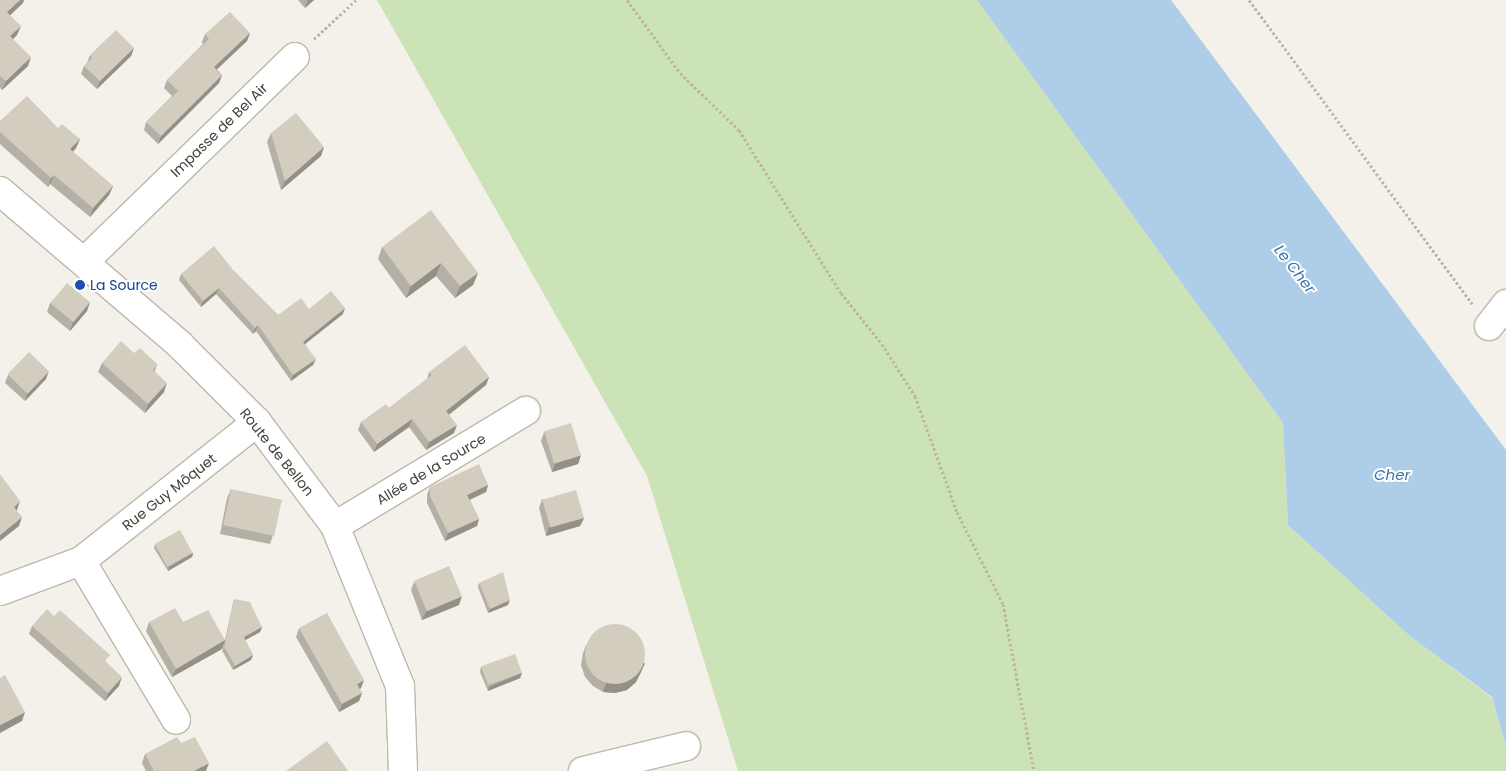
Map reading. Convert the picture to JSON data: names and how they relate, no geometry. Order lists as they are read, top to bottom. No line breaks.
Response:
{"streets":{"street":["Impasse de Bel Air","Route de Bellon","Allée de la Source","Rue Guy Môquet"]},"crossings":[["Impasse de Bel Air","Route de Bellon"],["Route de Bellon","Allée de la Source"],["Route de Bellon","Rue Guy Môquet"]],"water":["Le Cher","Cher"],"places":["La Source"]}
